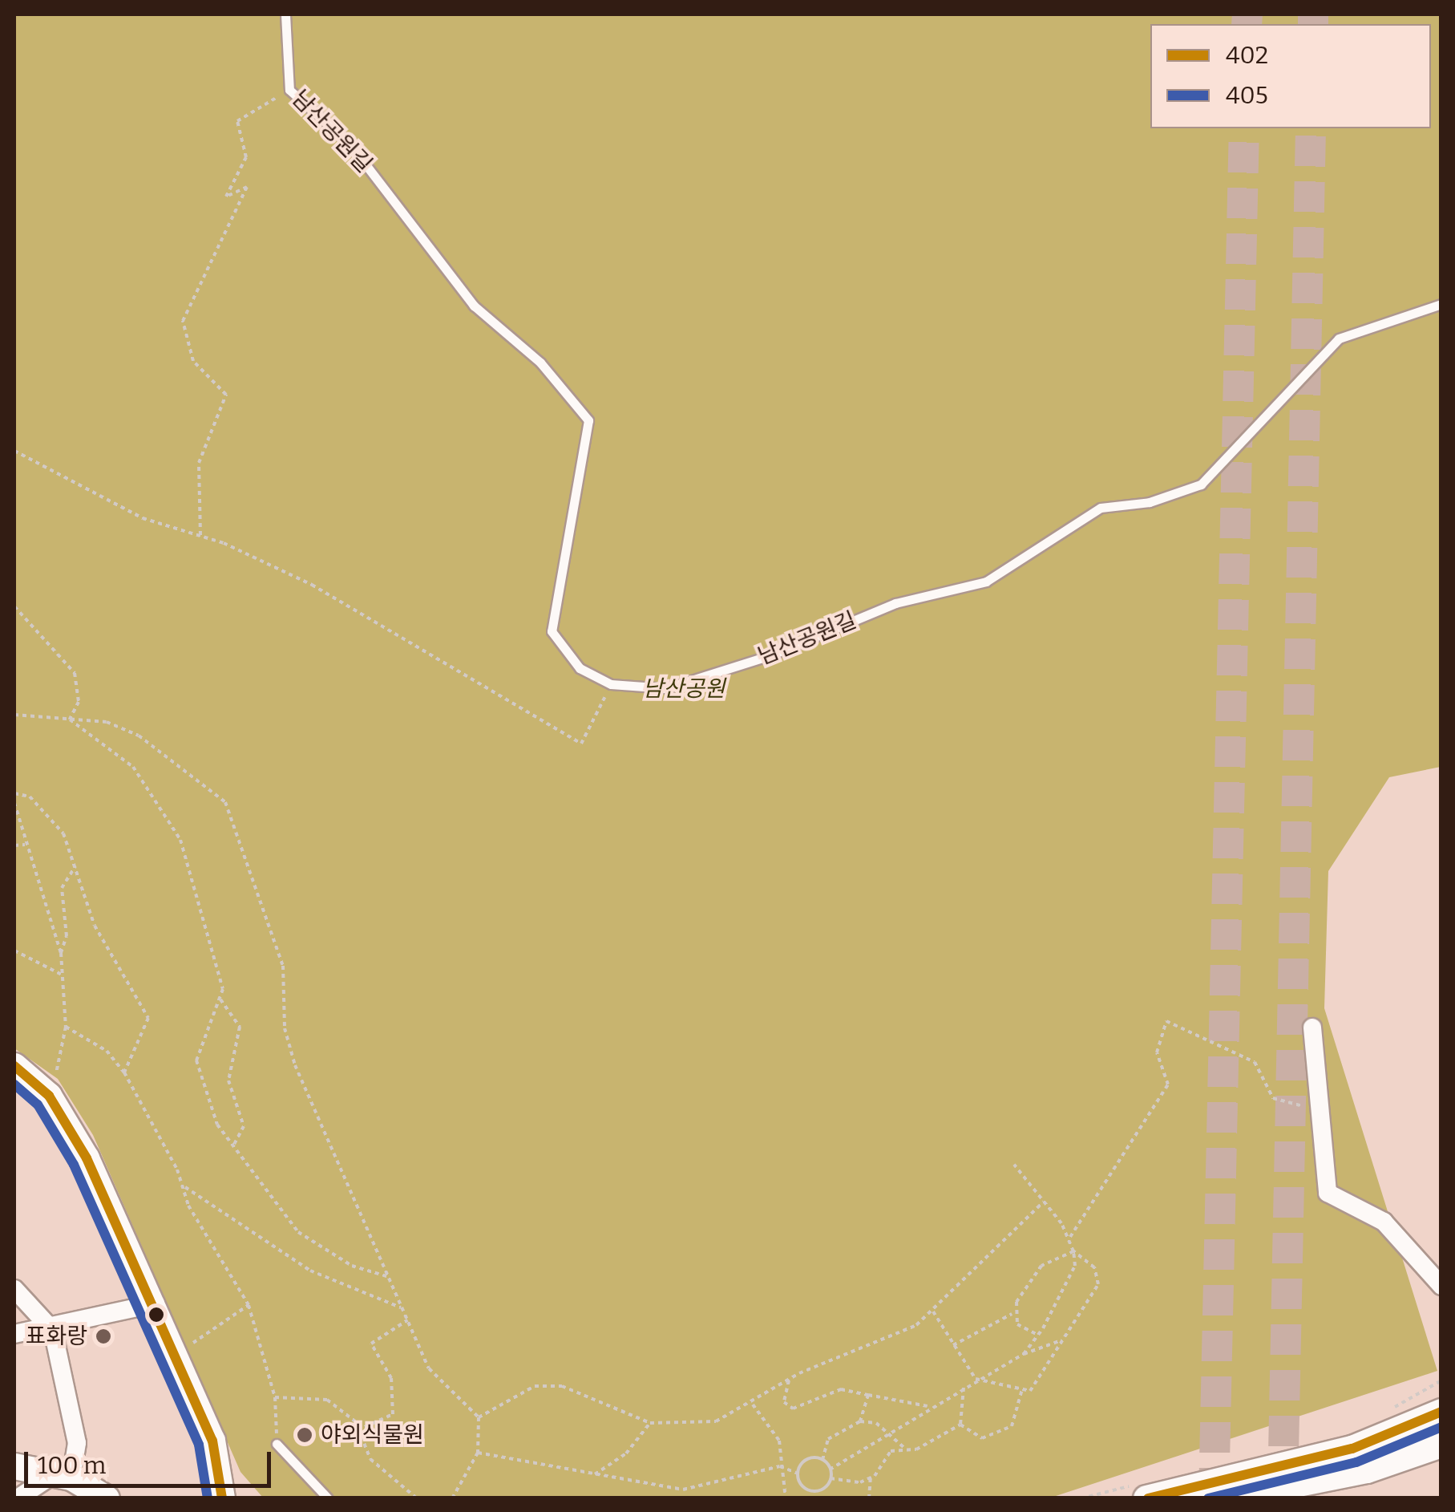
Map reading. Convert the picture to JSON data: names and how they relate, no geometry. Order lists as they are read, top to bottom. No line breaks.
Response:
{"streets":{"lane":["남산공원길"]},"parks":["남산공원"],"places":["표화랑","야외식물원"],"lines":["transit line 402","transit line 405"],"legend":["402","405"],"scale_bar":"100 m"}
